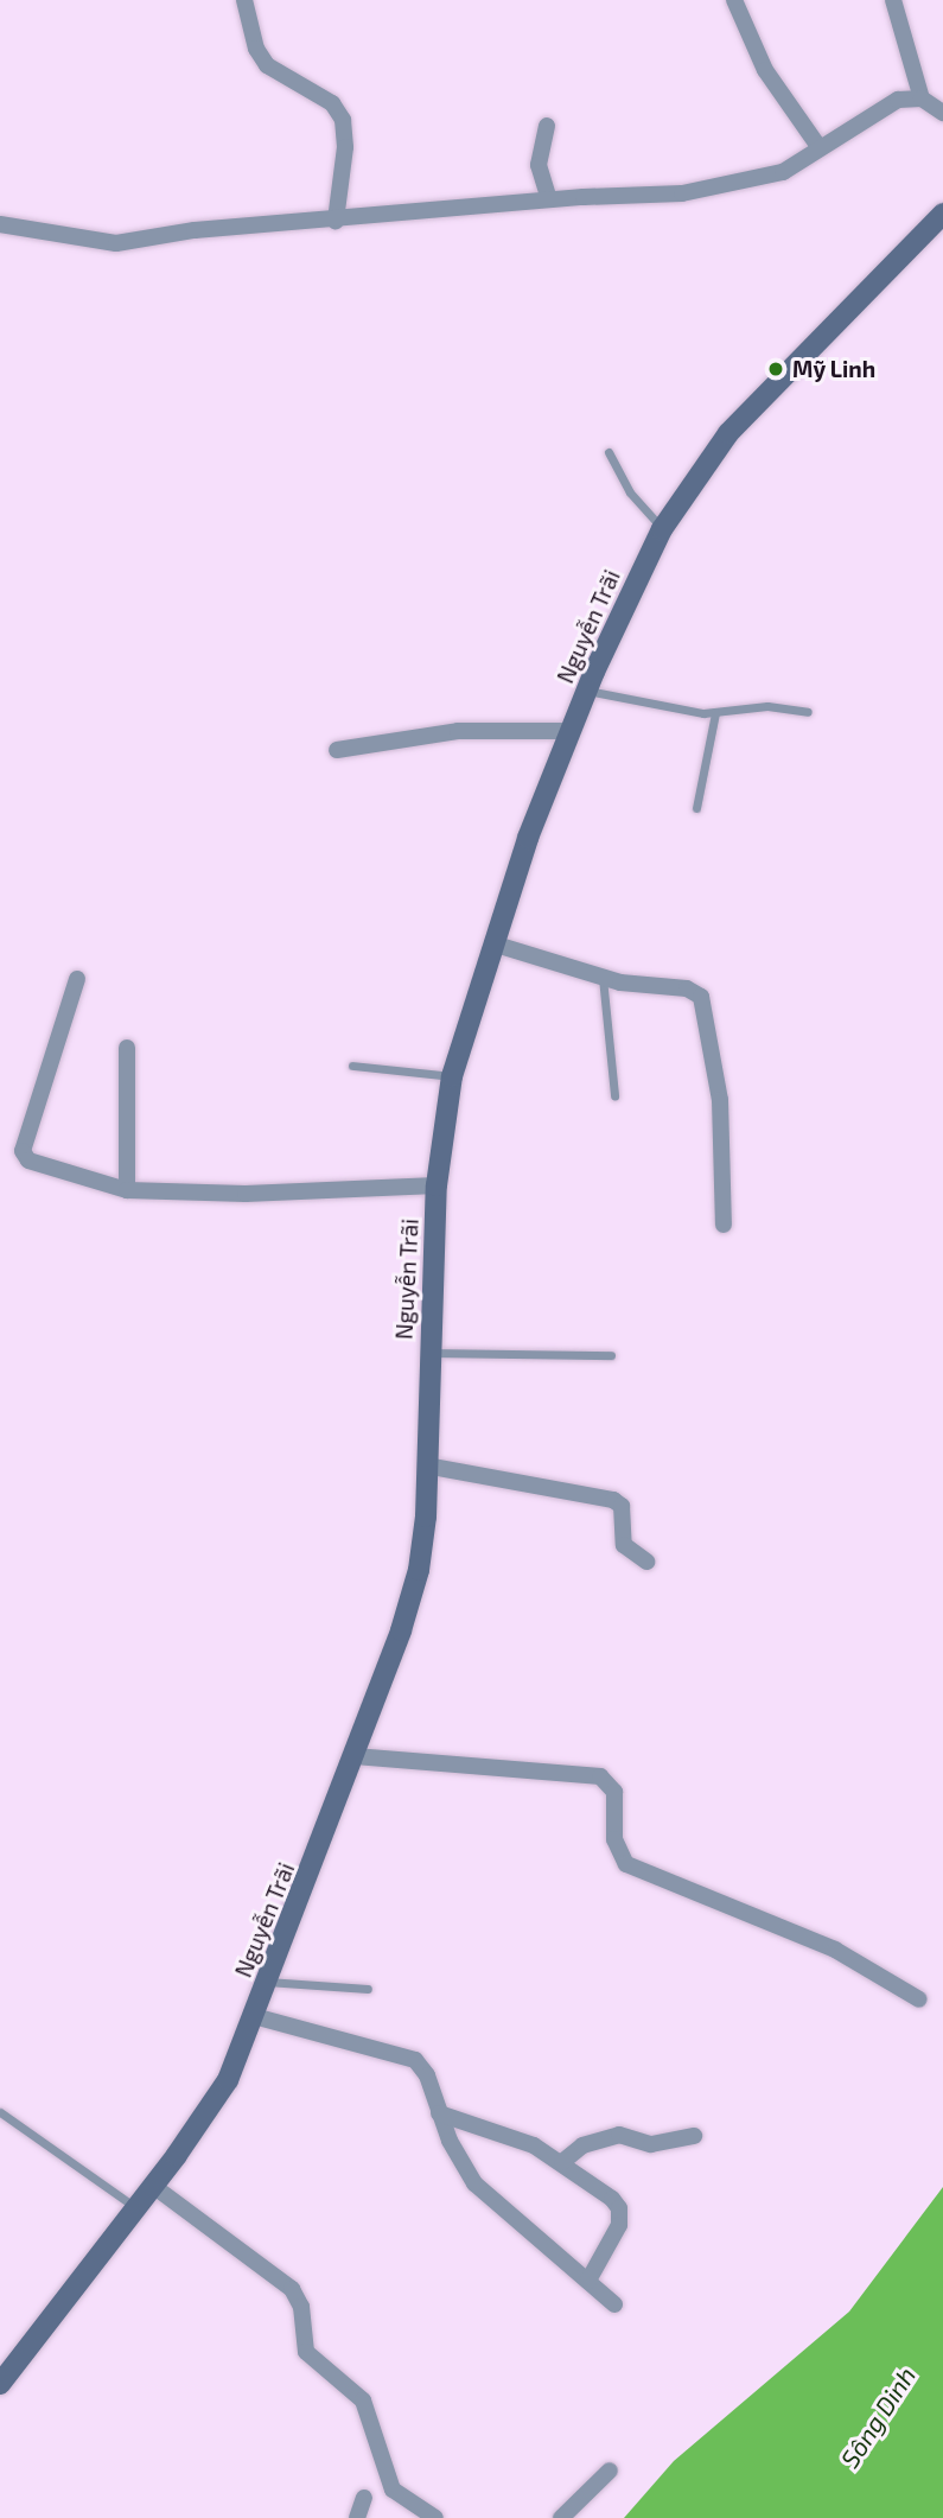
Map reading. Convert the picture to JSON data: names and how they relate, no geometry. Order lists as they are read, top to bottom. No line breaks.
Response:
{"streets":{"main road":["Nguyễn Trãi"]},"water":["Sông Dinh"],"places":["Mỹ Linh"]}
